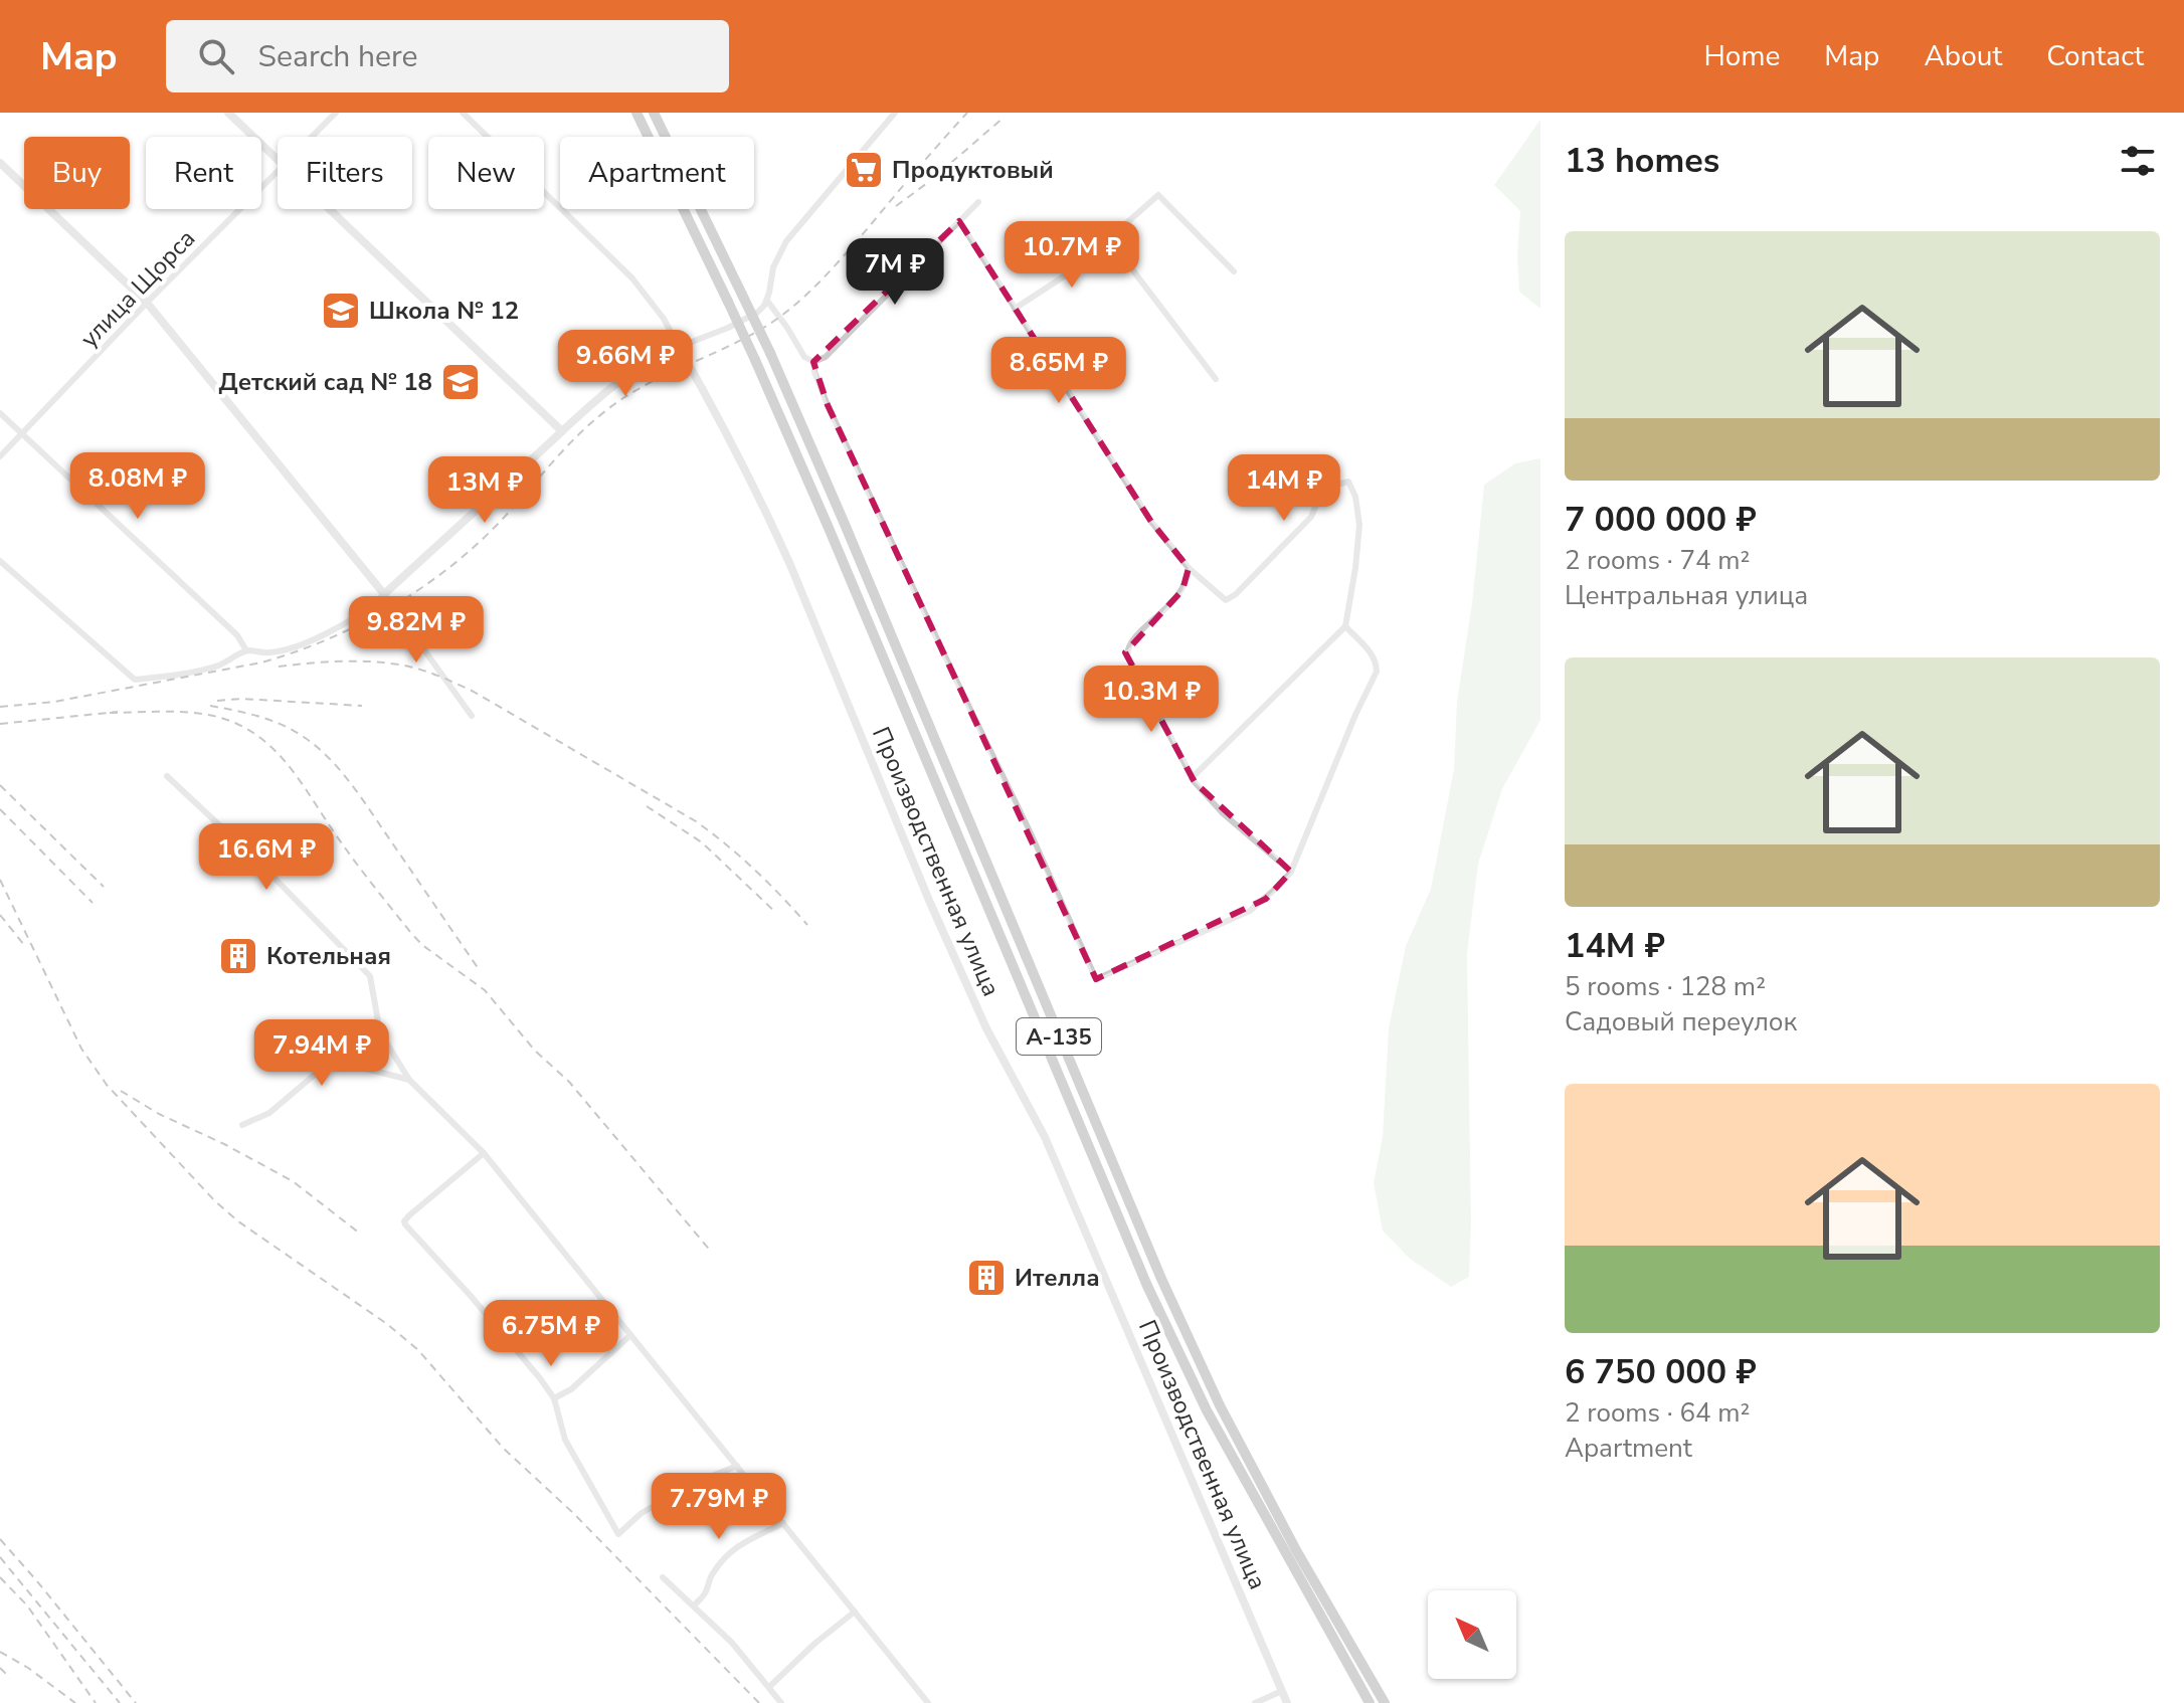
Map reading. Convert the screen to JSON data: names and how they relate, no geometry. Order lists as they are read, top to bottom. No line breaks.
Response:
{"streets":{"highway":["А-135"],"street":["улица Щорса","Производственная улица"]},"places":{"supermarket":["Продуктовый"],"school or university":["Школа № 12","Детский сад № 18"],"building":["Котельная","Ителла"]},"north":"top left","page":{"header":"Map","search":"Search here","nav":["Home","Map","About","Contact"],"heading":"13 homes","chip":["Buy","Rent","Filters","New","Apartment"],"list":[{"name":"7 000 000 ₽","note":"2 rooms · 74 m² · Центральная улица"},{"name":"14M ₽","note":"5 rooms · 128 m² · Садовый переулок"},{"name":"6 750 000 ₽","note":"2 rooms · 64 m² · Apartment"}],"price":["10.7M ₽","7M ₽","9.66M ₽","8.65M ₽","8.08M ₽","14M ₽","13M ₽","9.82M ₽","10.3M ₽","16.6M ₽","7.94M ₽","6.75M ₽","7.79M ₽"]}}
